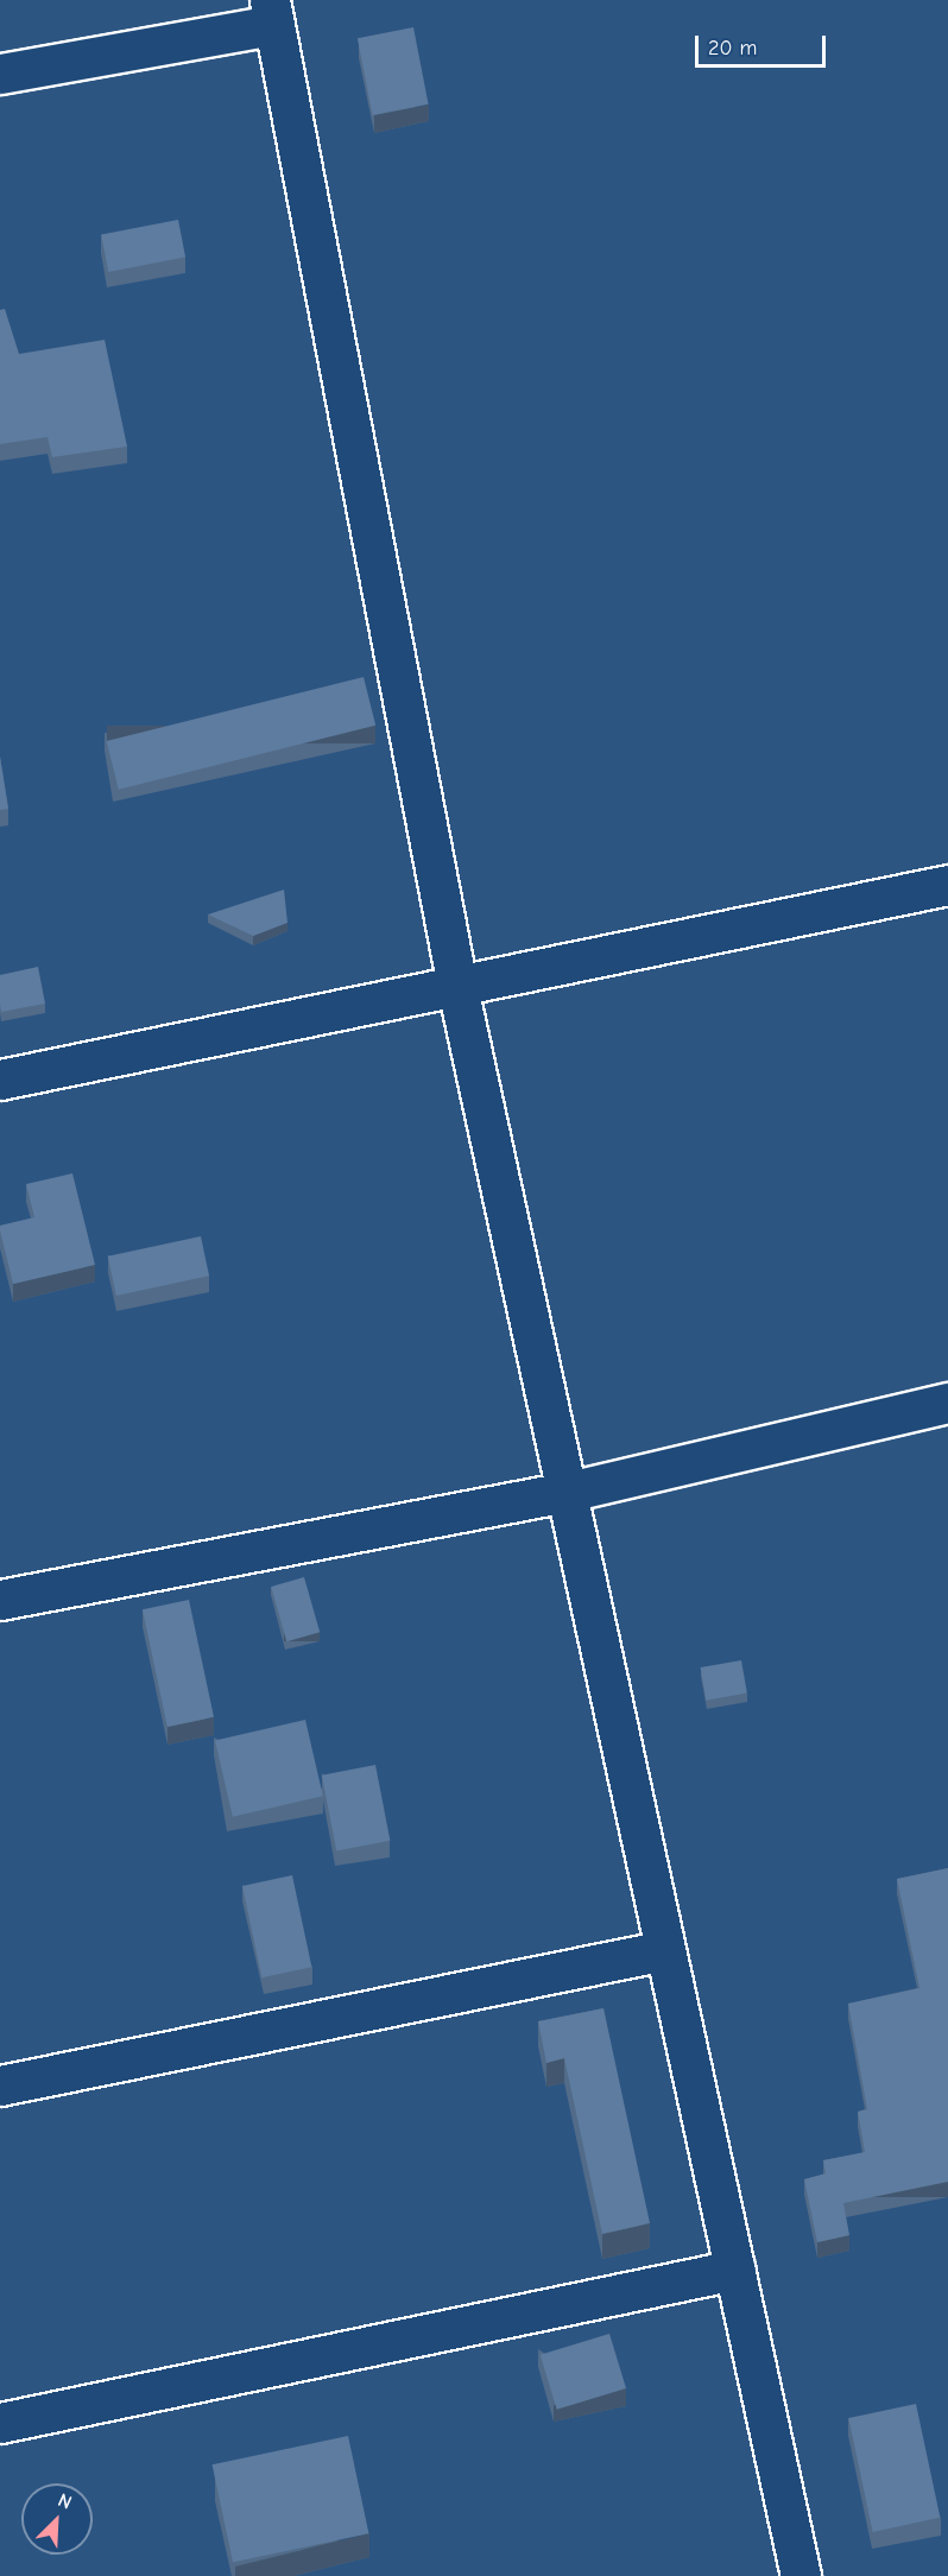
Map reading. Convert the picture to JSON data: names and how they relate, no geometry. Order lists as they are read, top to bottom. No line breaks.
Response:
{"scale_bar":"20 m","north":"top right"}
